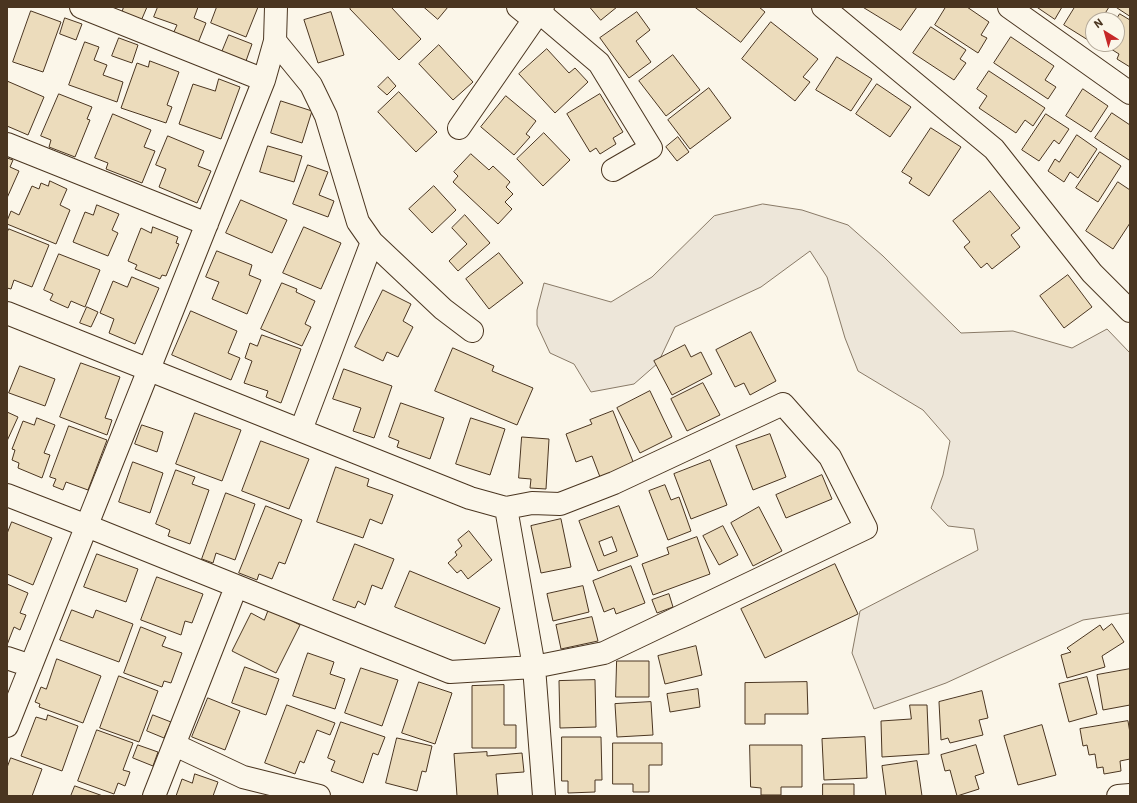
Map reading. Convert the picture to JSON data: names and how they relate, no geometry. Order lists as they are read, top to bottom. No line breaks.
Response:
{"north":"top left"}
